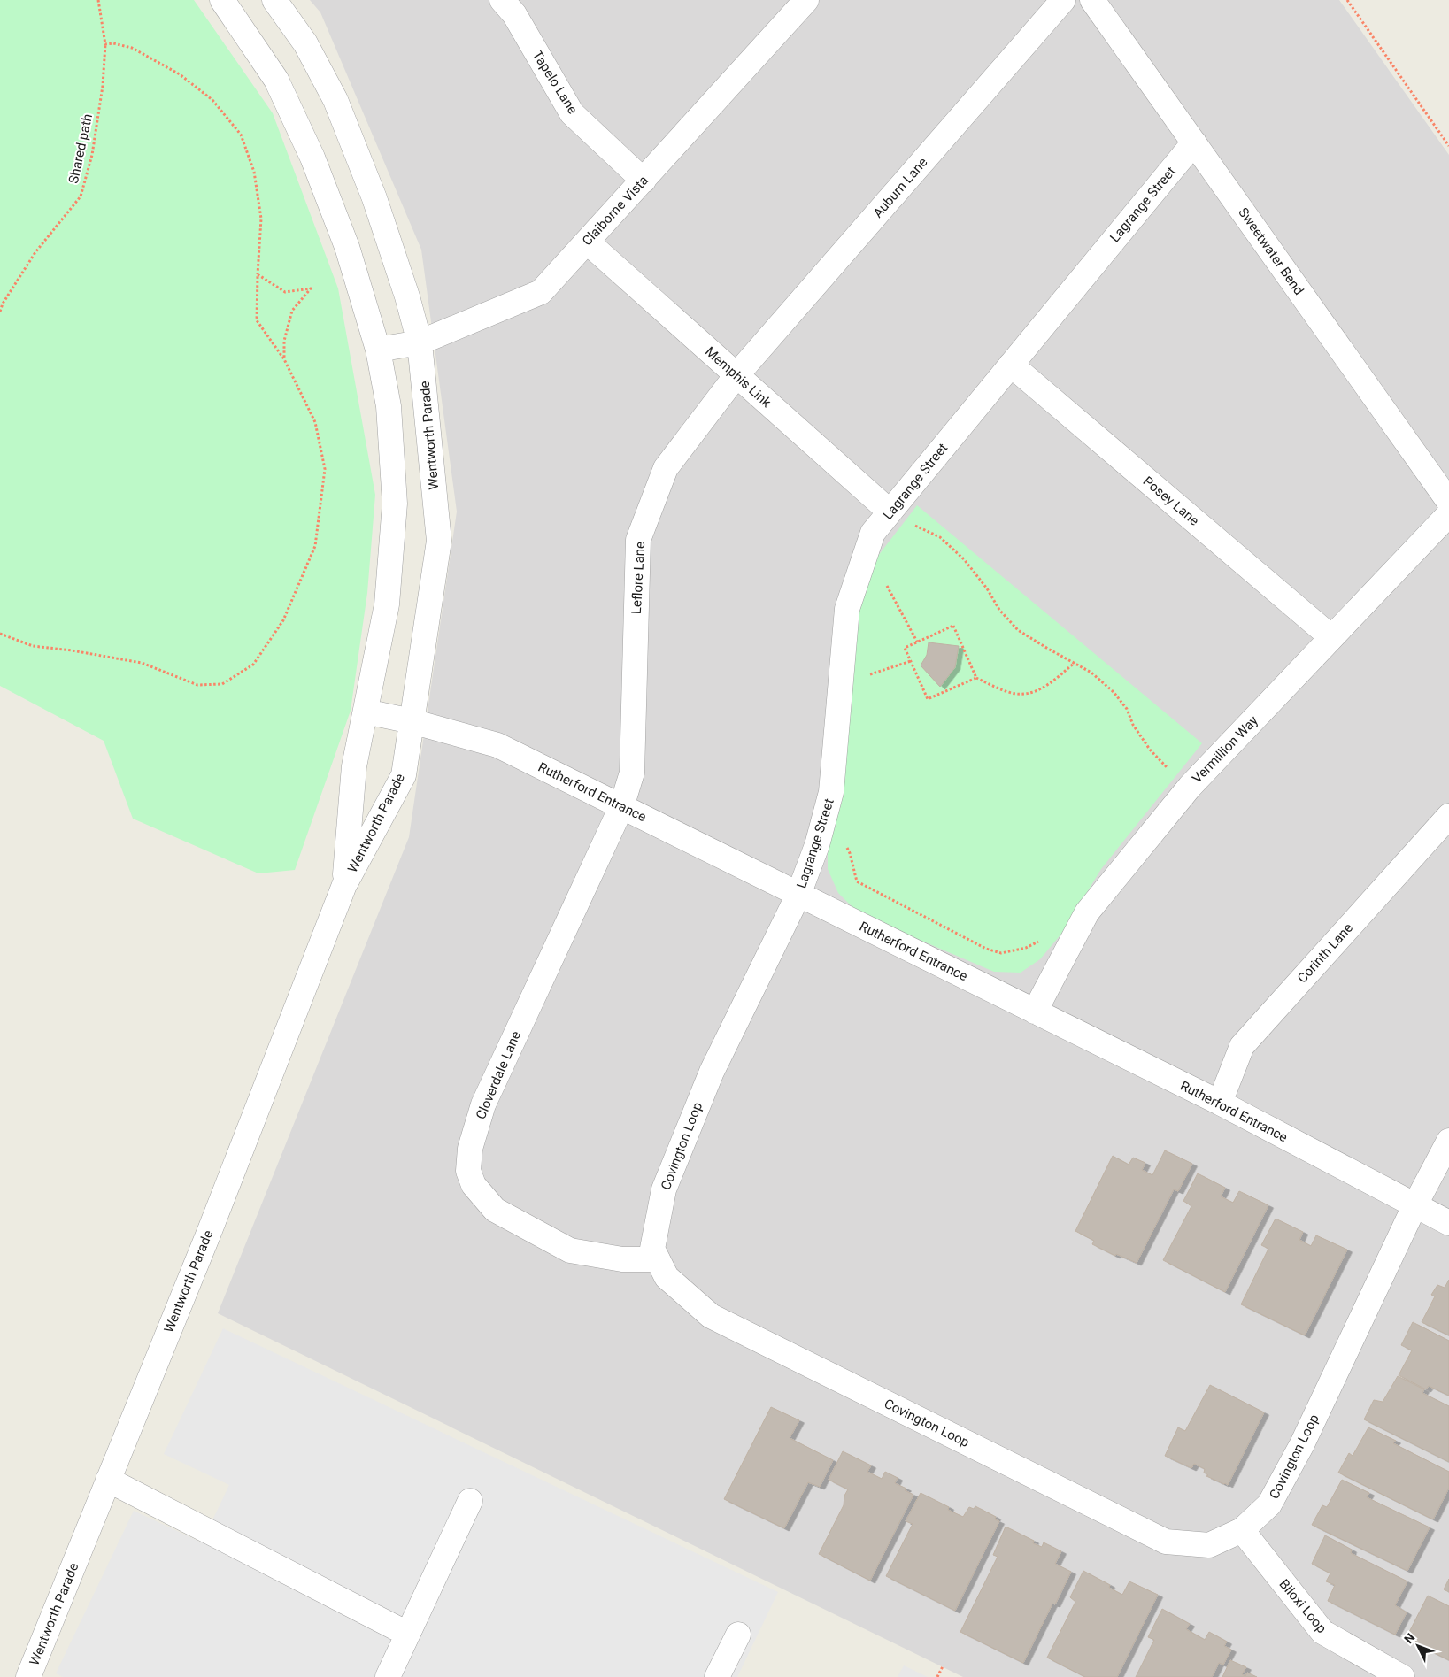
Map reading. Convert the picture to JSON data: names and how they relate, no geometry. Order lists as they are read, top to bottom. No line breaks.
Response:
{"streets":{"street":["Tapelo Lane","Auburn Lane","Lagrange Street","Claiborne Vista","Sweetwater Bend","Memphis Link","Wentworth Parade","Posey Lane","Leflore Lane","Vermillion Way","Rutherford Entrance","Corinth Lane","Cloverdale Lane","Covington Loop","Biloxi Loop"],"path":["Shared path"]},"crossings":[["Tapelo Lane","Claiborne Vista"],["Auburn Lane","Memphis Link"],["Auburn Lane","Leflore Lane"],["Lagrange Street","Sweetwater Bend"],["Lagrange Street","Memphis Link"],["Lagrange Street","Posey Lane"],["Lagrange Street","Rutherford Entrance"],["Lagrange Street","Covington Loop"],["Claiborne Vista","Memphis Link"],["Claiborne Vista","Wentworth Parade"],["Memphis Link","Leflore Lane"],["Wentworth Parade","Rutherford Entrance"],["Posey Lane","Vermillion Way"],["Leflore Lane","Rutherford Entrance"],["Leflore Lane","Cloverdale Lane"],["Vermillion Way","Rutherford Entrance"],["Rutherford Entrance","Corinth Lane"],["Rutherford Entrance","Cloverdale Lane"],["Rutherford Entrance","Covington Loop"],["Cloverdale Lane","Covington Loop"],["Covington Loop","Biloxi Loop"]],"north":"top left"}
